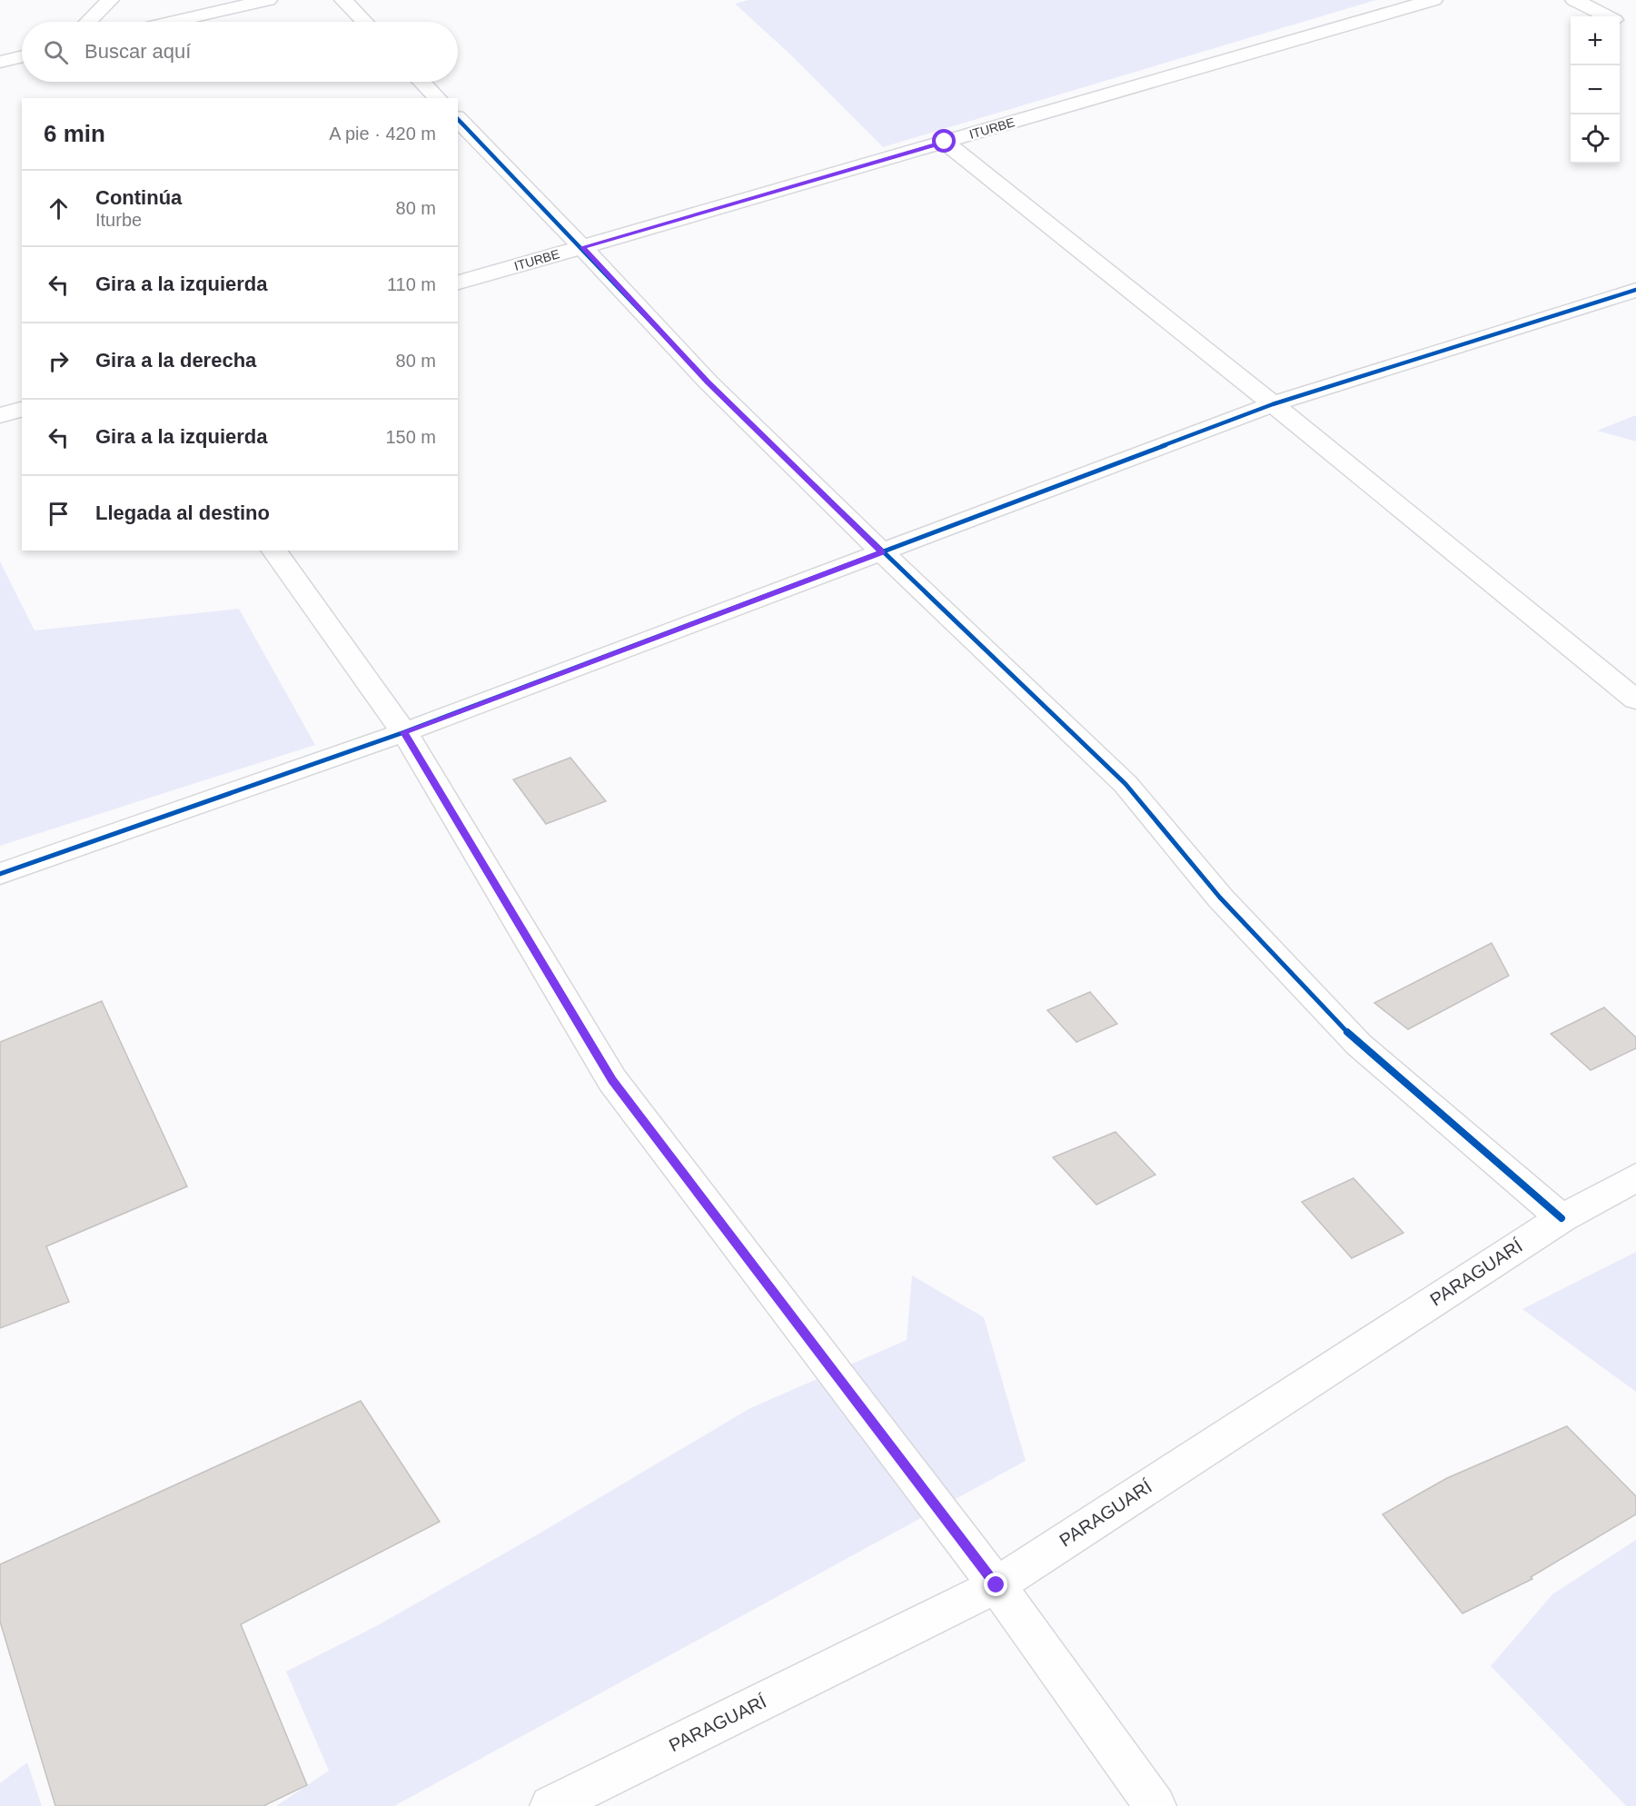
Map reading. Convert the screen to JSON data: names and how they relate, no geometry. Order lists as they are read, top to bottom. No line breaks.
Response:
{"streets":{"street":["ITURBE","PARAGUARÍ"]},"page":{"map_buttons":["+","−"],"search":"Buscar aquí","heading":["6 min","A pie · 420 m"],"list":[["Continúa","Iturbe","80 m"],["Gira a la izquierda","110 m"],["Gira a la derecha","80 m"],["Gira a la izquierda","150 m"],"Llegada al destino"]}}
